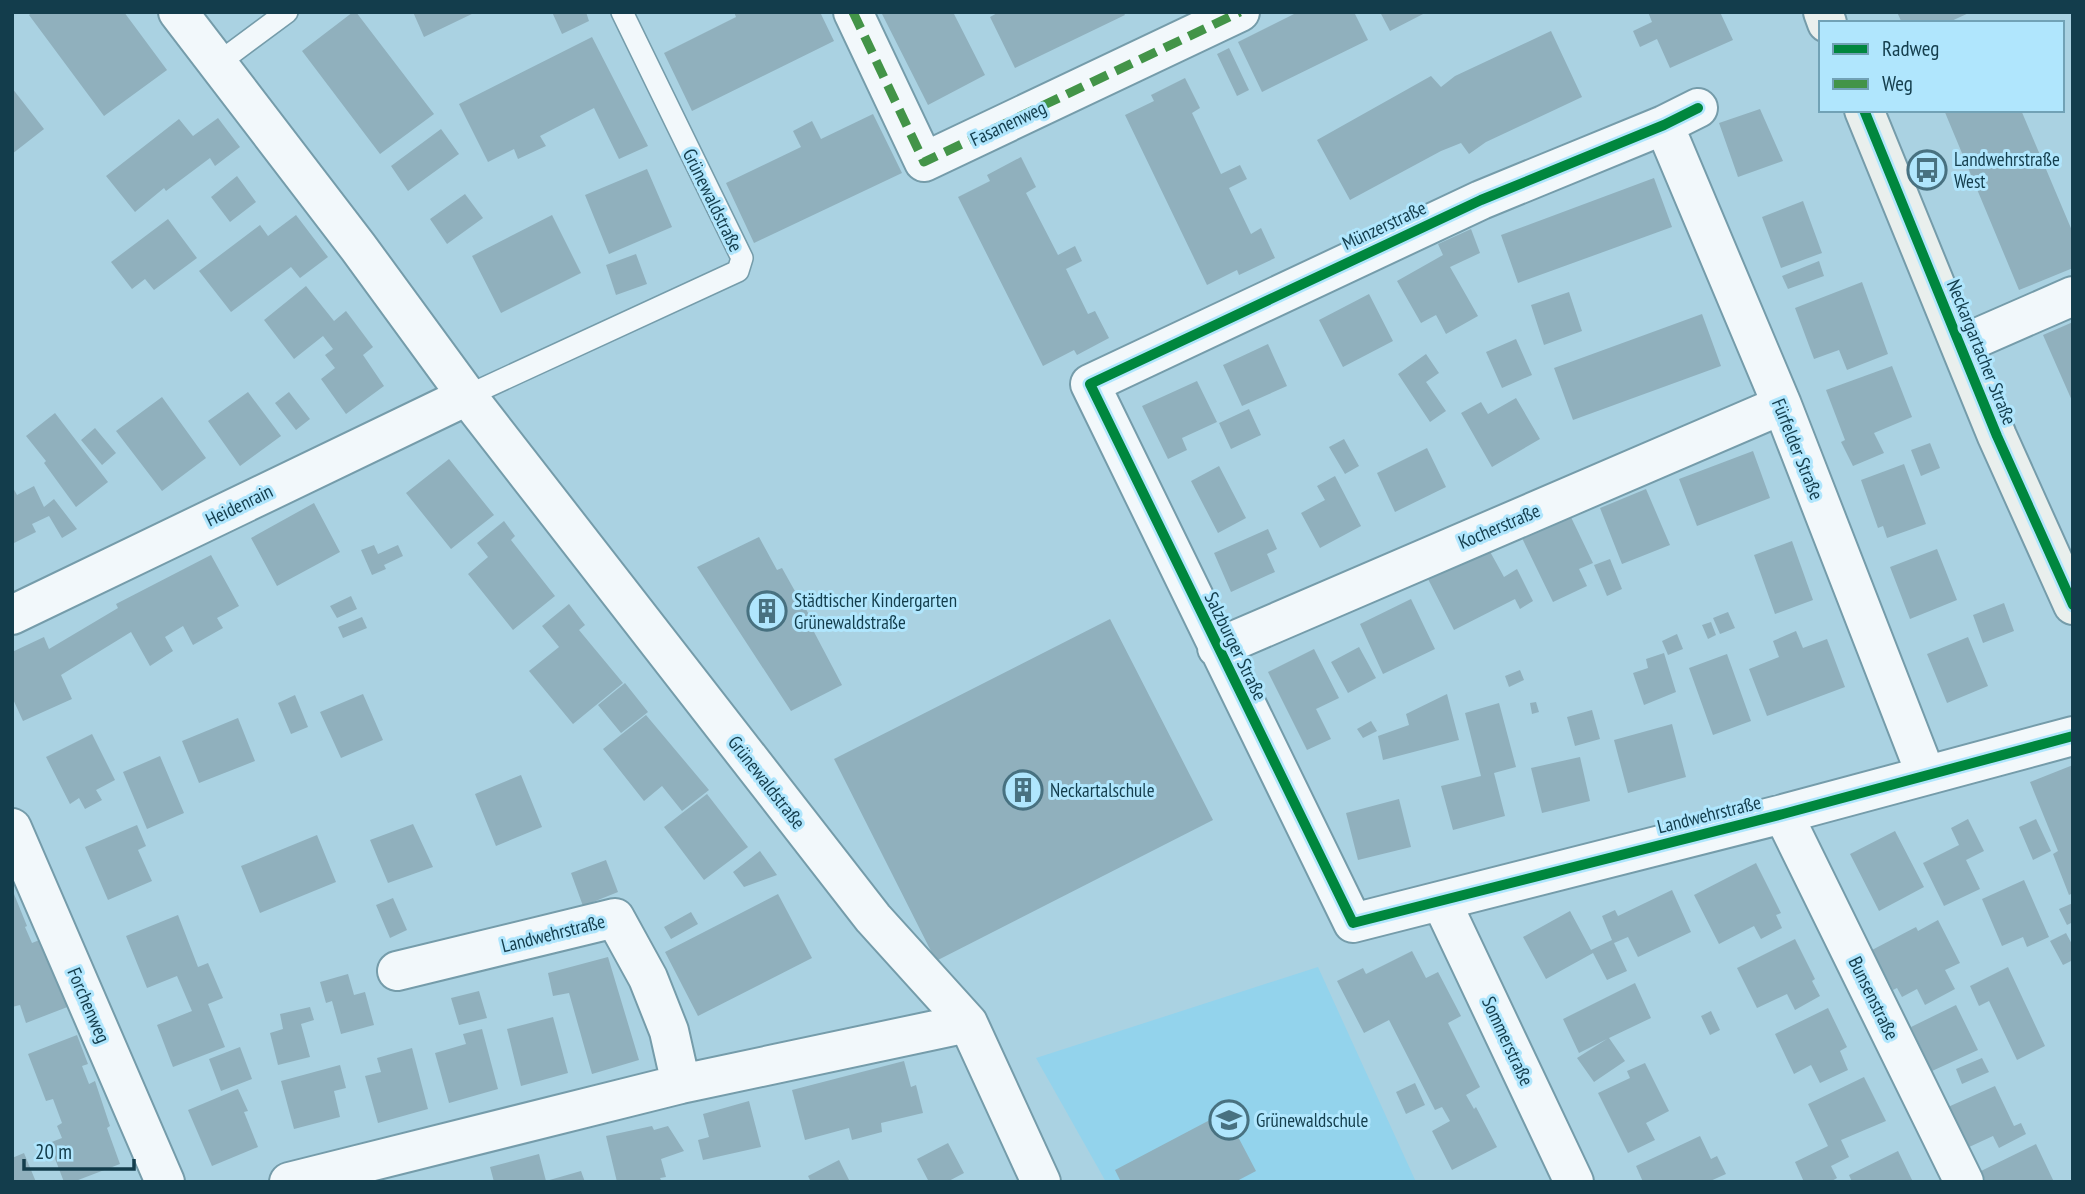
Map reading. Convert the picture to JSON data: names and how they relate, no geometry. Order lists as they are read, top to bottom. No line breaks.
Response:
{"streets":{"main road":["Neckargartacher Straße"],"street":["Fasanenweg","Grünewaldstraße","Münzerstraße","Fürfelder Straße","Heidenrain","Kocherstraße","Salzburger Straße","Landwehrstraße","Bunsenstraße","Forchenweg","Sommerstraße"]},"crossings":[["Grünewaldstraße","Heidenrain"],["Münzerstraße","Fürfelder Straße"],["Münzerstraße","Salzburger Straße"],["Fürfelder Straße","Kocherstraße"],["Fürfelder Straße","Landwehrstraße"],["Kocherstraße","Salzburger Straße"],["Salzburger Straße","Landwehrstraße"],["Landwehrstraße","Bunsenstraße"],["Landwehrstraße","Sommerstraße"]],"places":{"bus stop":["Landwehrstraße West"],"building":["Städtischer Kindergarten Grünewaldstraße","Neckartalschule"],"school or university":["Grünewaldschule"]},"legend":["Radweg","Weg"],"scale_bar":"20 m"}
